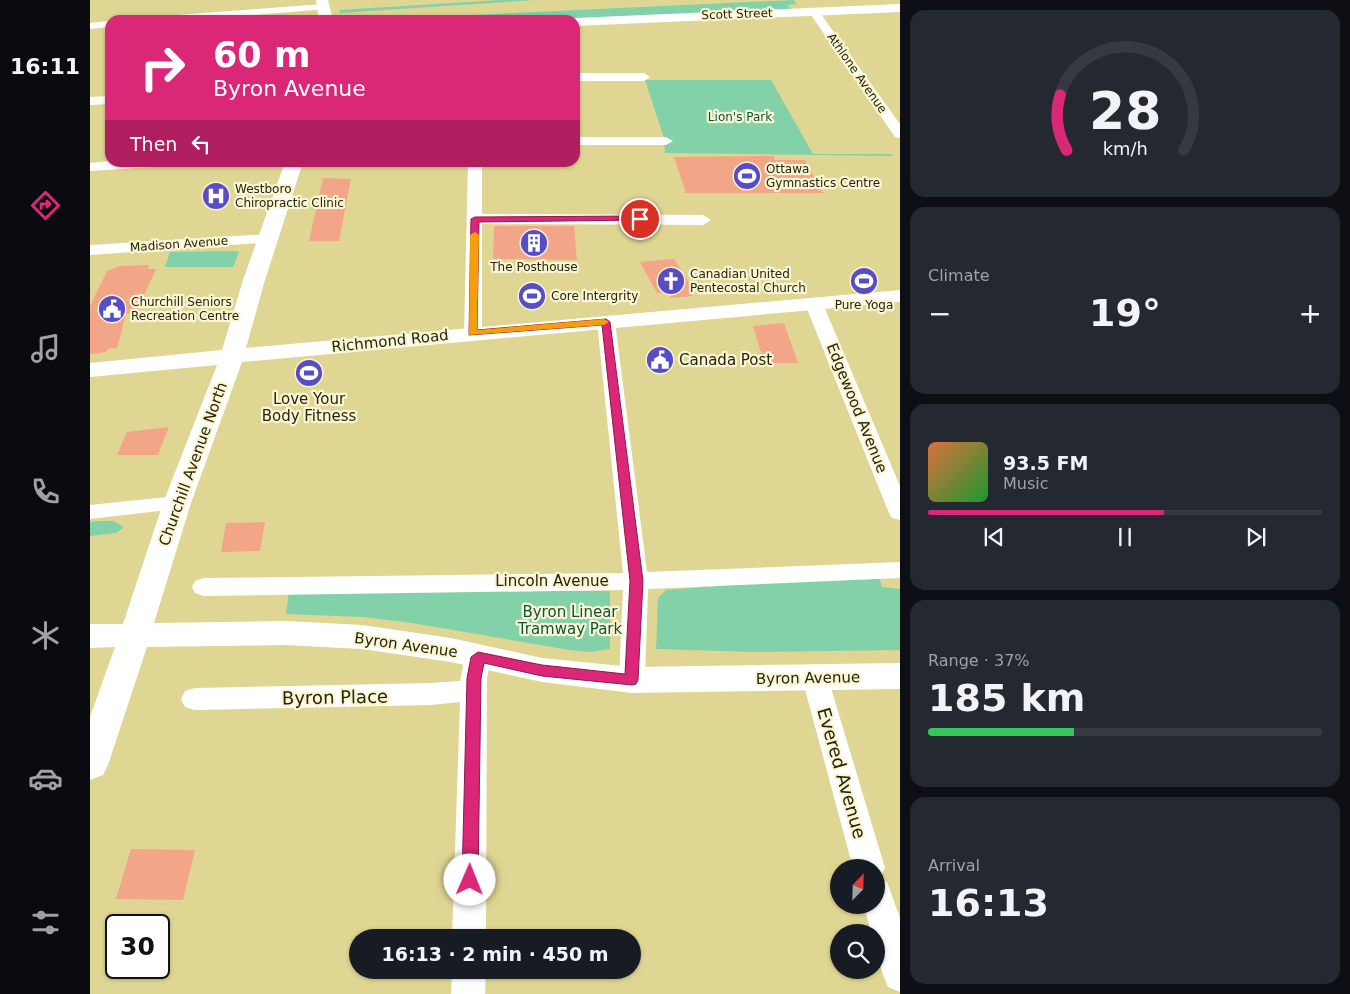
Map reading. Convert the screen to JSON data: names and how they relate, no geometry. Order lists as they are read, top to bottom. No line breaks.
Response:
{"streets":{"main road":["Scott Street","Richmond Road","Churchill Avenue North","Byron Avenue"],"street":["Athlone Avenue","Madison Avenue","Edgewood Avenue","Lincoln Avenue","Byron Place","Evered Avenue"]},"crossings":[["Scott Street","Athlone Avenue"],["Madison Avenue","Churchill Avenue North"],["Richmond Road","Edgewood Avenue"],["Richmond Road","Churchill Avenue North"],["Churchill Avenue North","Byron Avenue"],["Byron Avenue","Evered Avenue"]],"parks":["Lion's Park","Byron Linear Tramway Park"],"places":{"sports":["Ottawa Gymnastics Centre","Pure Yoga","Core Intergrity","Love Your Body Fitness"],"hospital":["Westboro Chiropractic Clinic"],"building":["The Posthouse"],"church":["Canadian United Pentecostal Church"],"public building":["Churchill Seniors Recreation Centre","Canada Post"]},"north":"top right","page":{"tabs":"16:11","turn":["60 m","Byron Avenue"],"then":"Then","tile":["Climate",["Range · 37%","185 km"],["Arrival","16:13"]],"heat":["−","19°","+"],"song":["93.5 FM","Music"],"limit":"30","trip":"16:13 · 2 min · 450 m","gauge":["28","km/h"]}}
